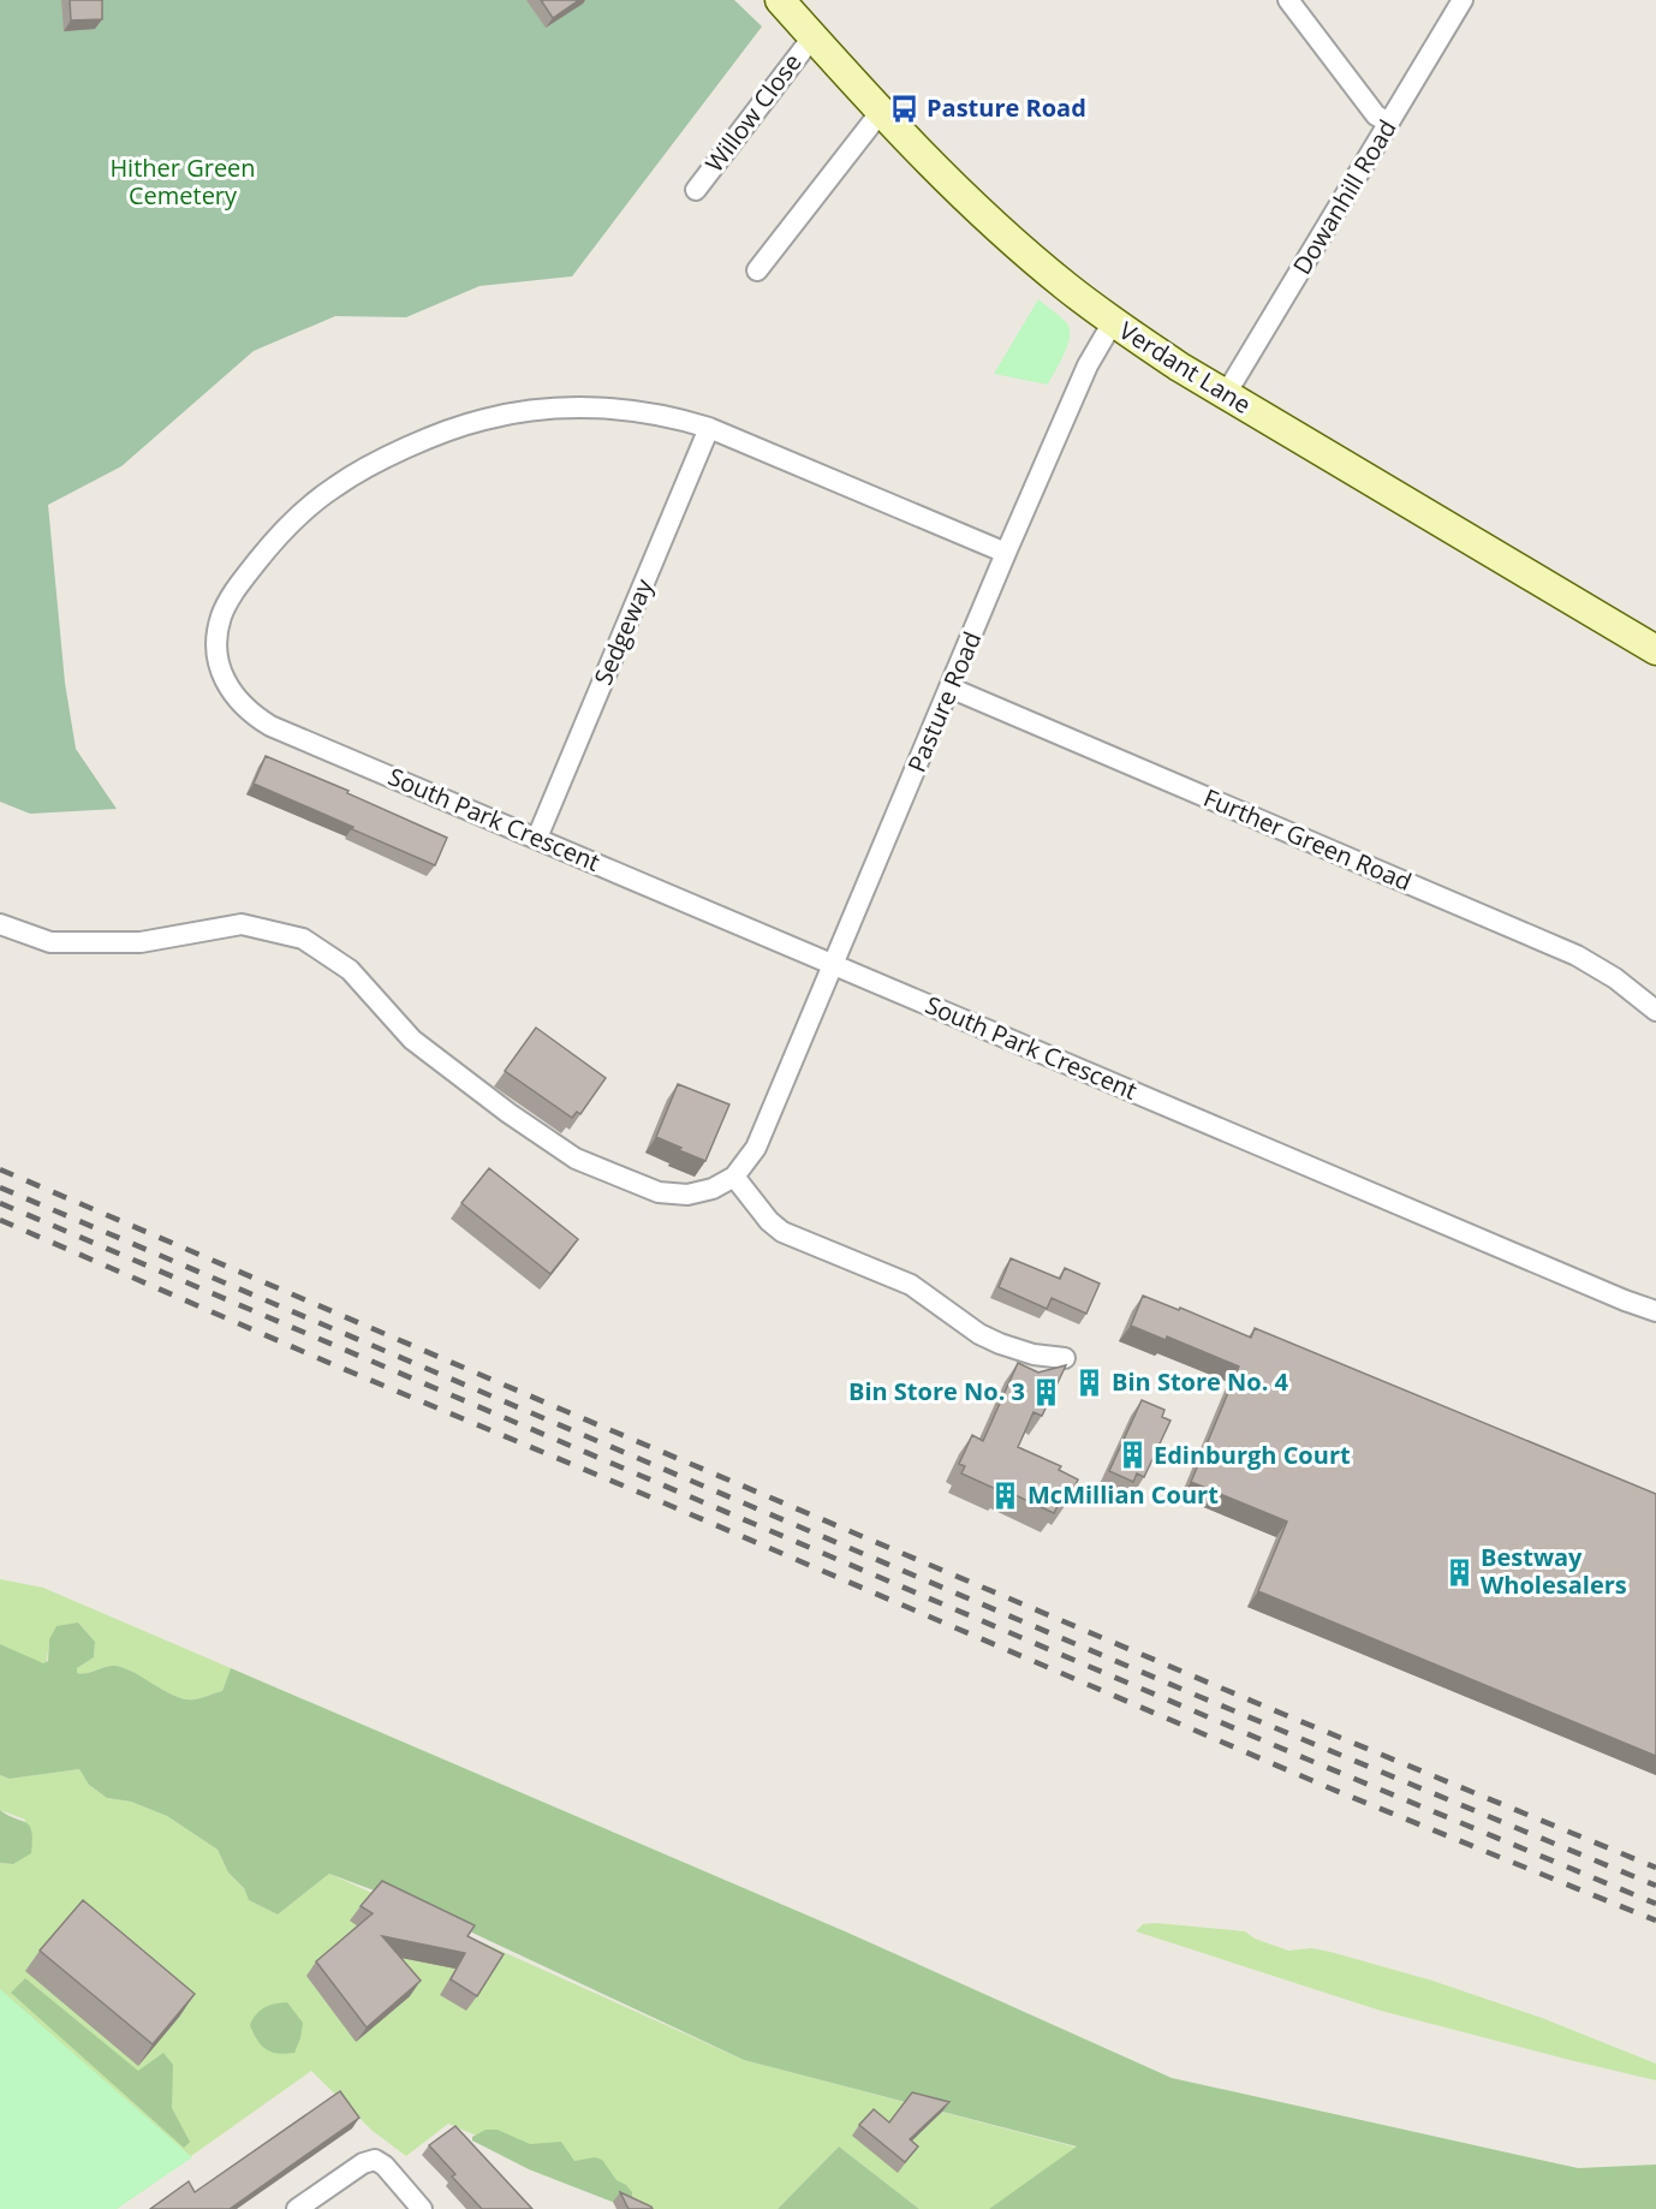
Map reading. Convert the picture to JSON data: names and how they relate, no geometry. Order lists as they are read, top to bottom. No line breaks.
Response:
{"streets":{"street":["Willow Close","Dowanhill Road","Verdant Lane","Sedgeway","Pasture Road","South Park Crescent","Further Green Road"]},"crossings":[["Willow Close","Verdant Lane"],["Dowanhill Road","Verdant Lane"],["Verdant Lane","Pasture Road"],["Sedgeway","South Park Crescent"],["Pasture Road","South Park Crescent"],["Pasture Road","Further Green Road"]],"parks":["Hither Green Cemetery"],"places":{"bus stop":["Pasture Road"],"building":["Bin Store No. 4","Bin Store No. 3","Edinburgh Court","McMillian Court","Bestway Wholesalers"]}}
